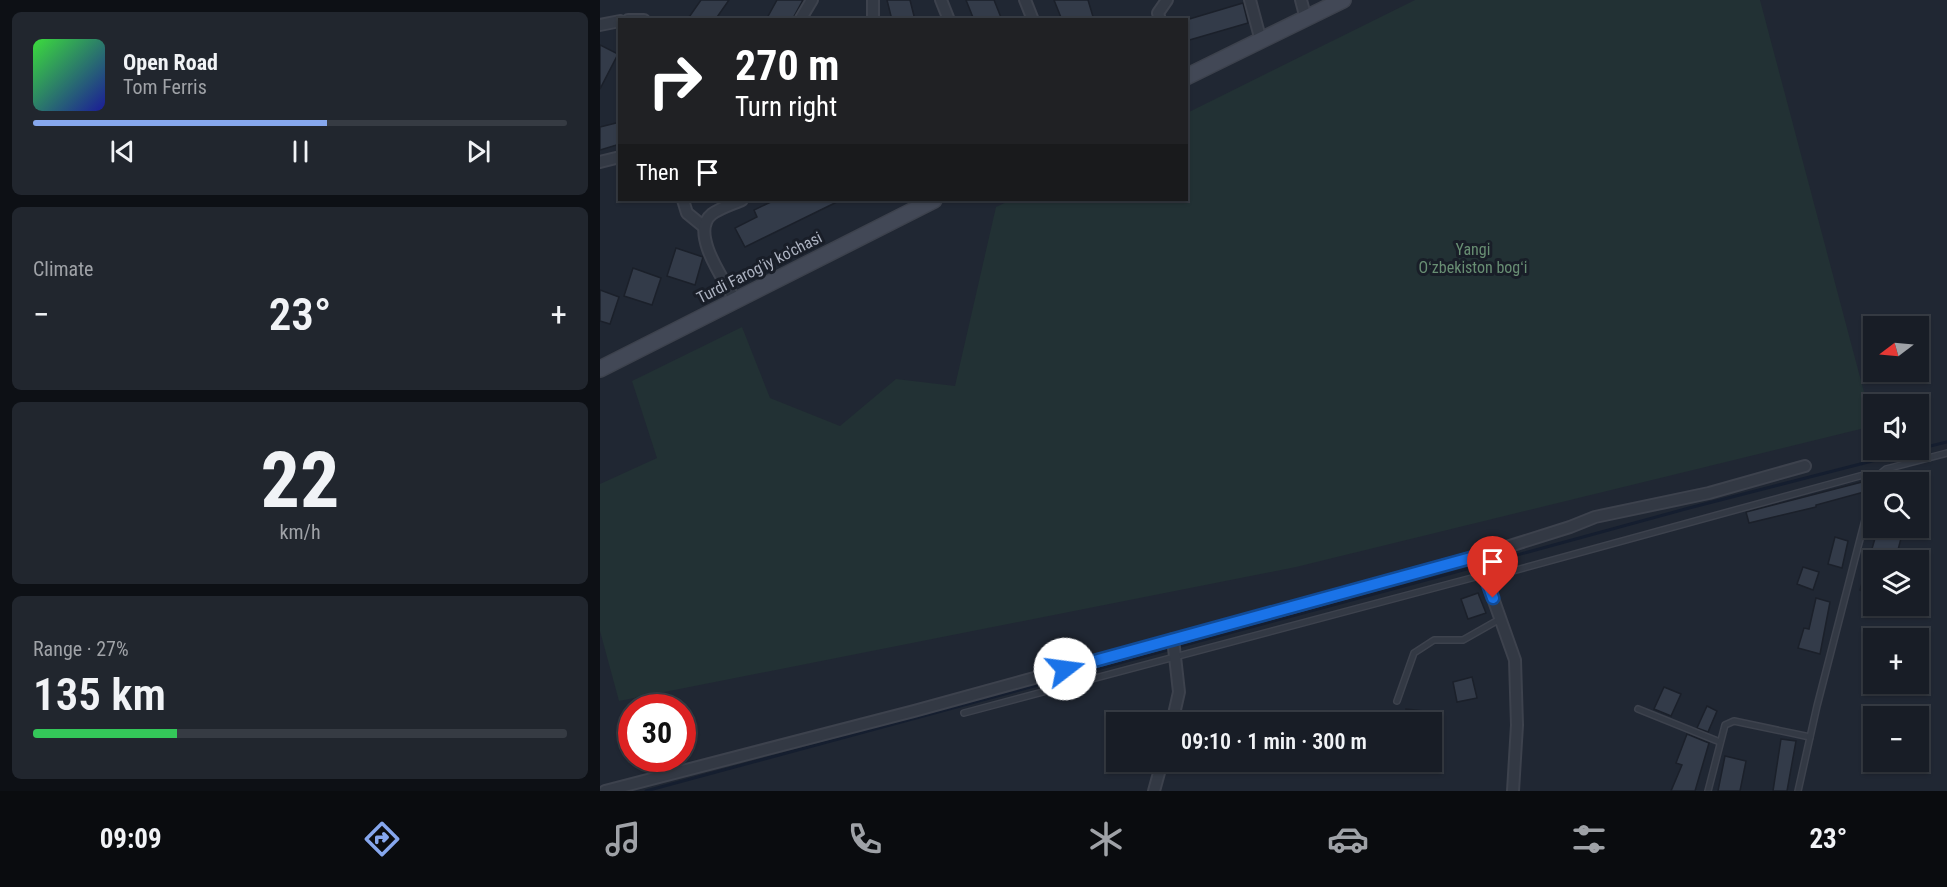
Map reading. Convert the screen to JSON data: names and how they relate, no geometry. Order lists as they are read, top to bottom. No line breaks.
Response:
{"streets":{"main road":["Turdi Farog'iy ko'chasi"]},"parks":["Yangi Oʻzbekiston bogʻi"],"north":"left","page":{"turn":["270 m","Turn right"],"song":["Open Road","Tom Ferris"],"then":"Then","tile":["Climate",["22","km/h"],["Range · 27%","135 km"]],"heat":["−","23°","+"],"map_buttons":["+","−"],"limit":"30","trip":"09:10 · 1 min · 300 m","tabs":["09:09","23°"]}}
